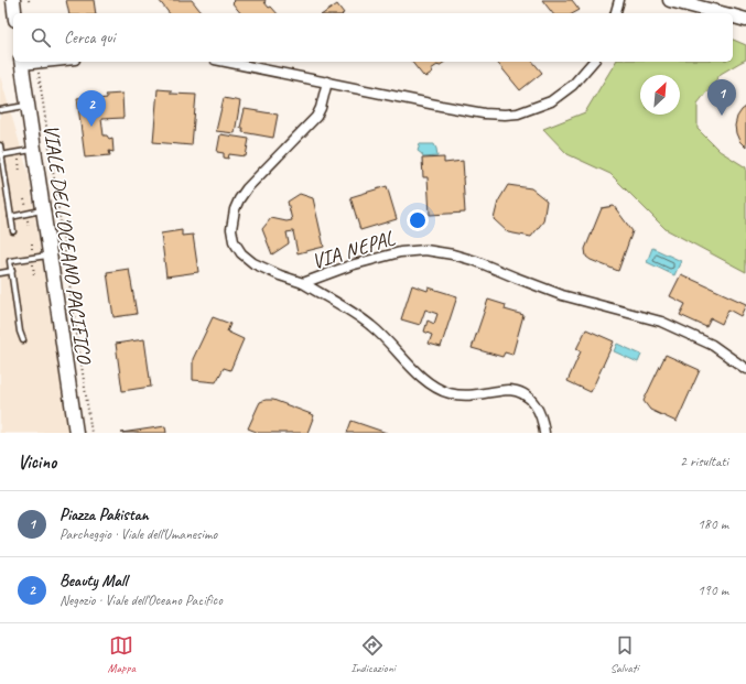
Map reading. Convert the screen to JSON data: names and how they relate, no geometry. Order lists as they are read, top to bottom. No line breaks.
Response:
{"streets":{"main road":["VIALE DELL'OCEANO PACIFICO"],"street":["VIA NEPAL"]},"north":"top right","page":{"search":"Cerca qui","pins":["1","2"],"heading":["Vicino","2 risultati"],"list":[{"mark":"1","name":"Piazza Pakistan","note":"Parcheggio · Viale dell'Umanesimo","value":"180 m"},{"mark":"2","name":"Beauty Mall","note":"Negozio · Viale dell'Oceano Pacifico","value":"190 m"}],"nav":["Mappa","Indicazioni","Salvati"]}}
